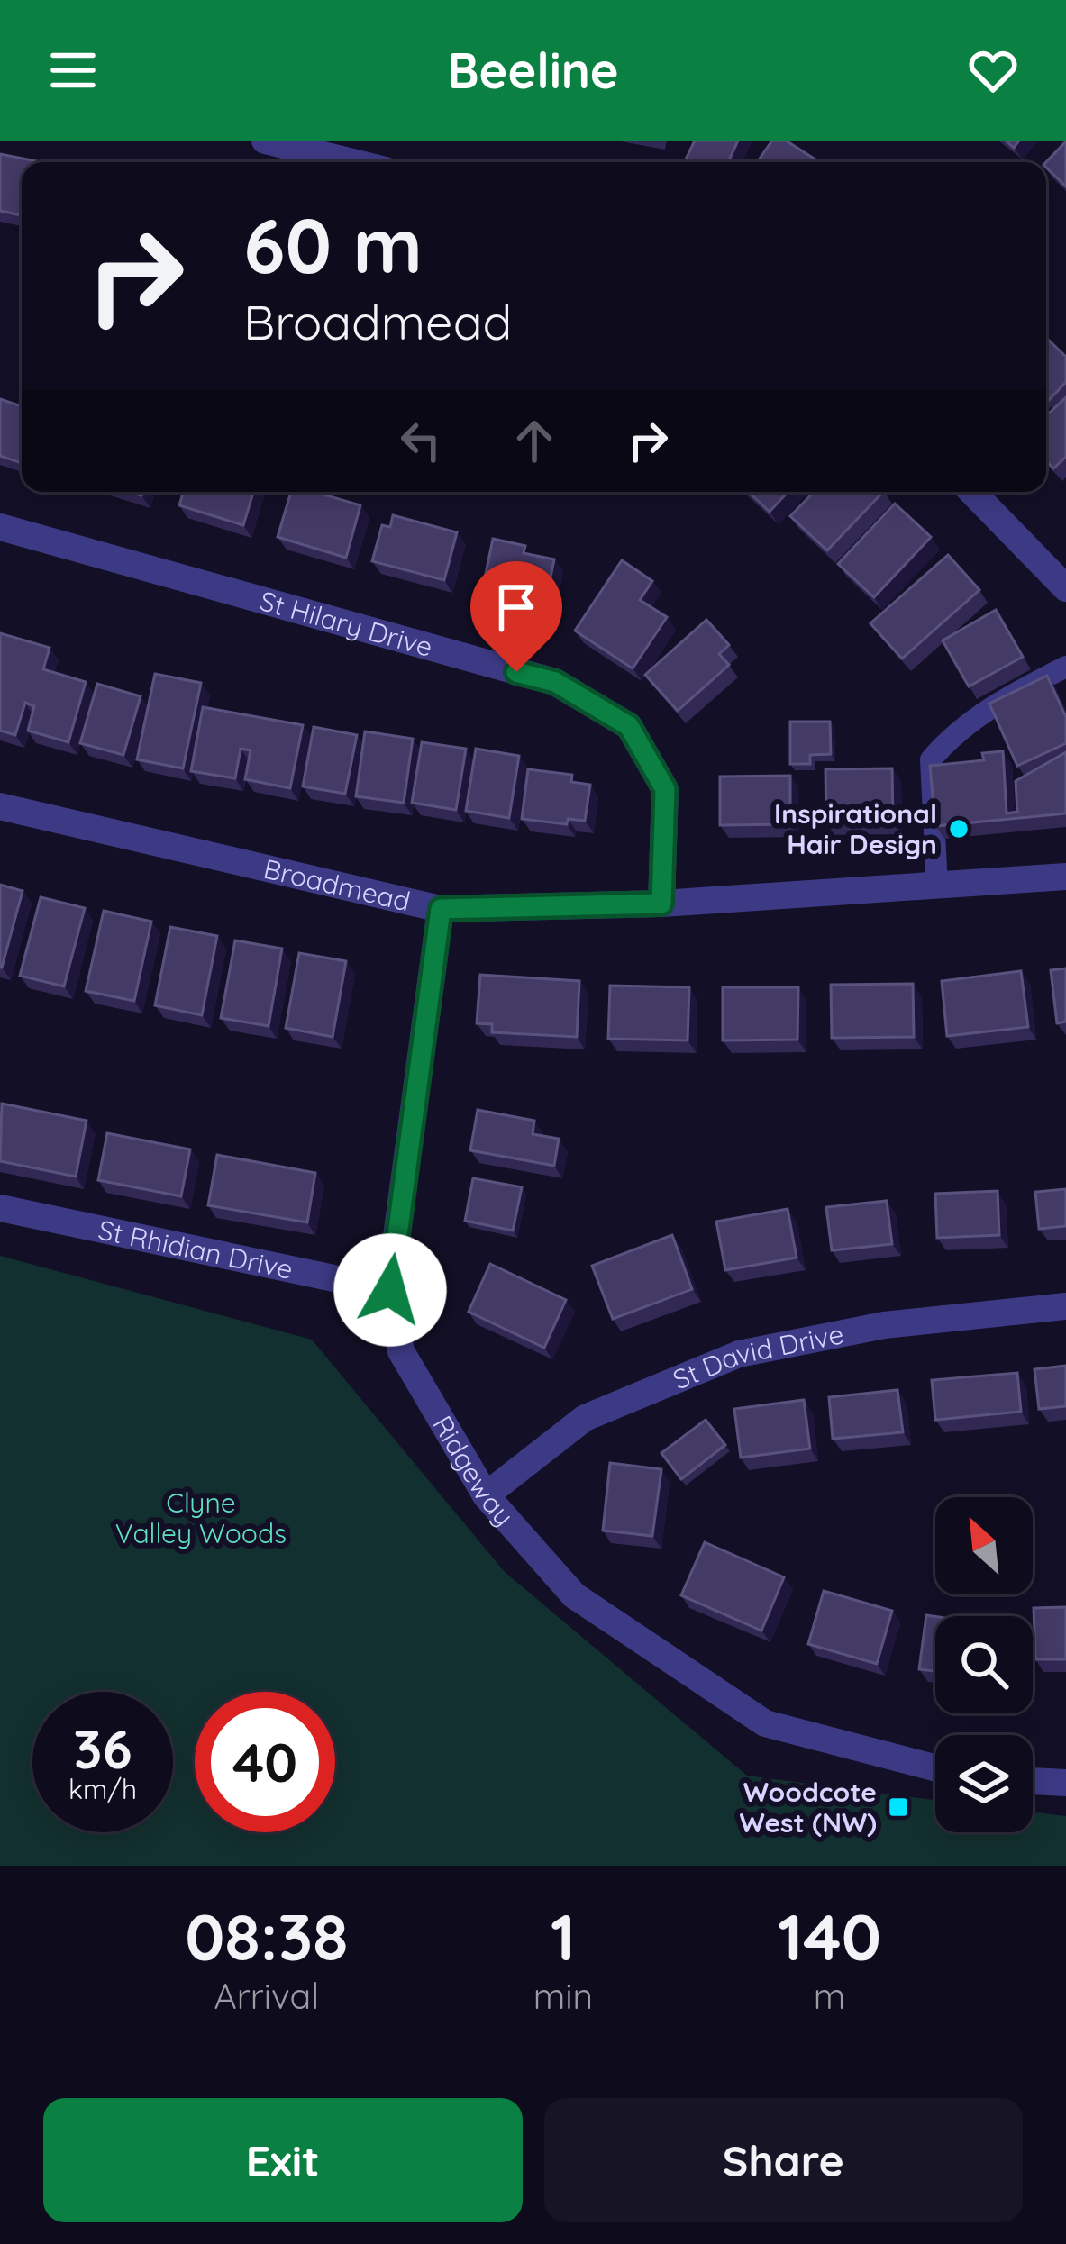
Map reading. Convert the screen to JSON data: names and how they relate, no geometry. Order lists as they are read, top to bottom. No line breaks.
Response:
{"streets":{"street":["St Hilary Drive","Broadmead","St Rhidian Drive","St David Drive","Ridgeway"]},"crossings":[["St Hilary Drive","Broadmead"],["Broadmead","Ridgeway"],["St Rhidian Drive","Ridgeway"],["St David Drive","Ridgeway"]],"parks":["Clyne Valley Woods"],"places":{"other":["Inspirational Hair Design"],"transit":["Woodcote West (NW)"]},"north":"top left","page":{"header":"Beeline","turn":["60 m","Broadmead"],"speed":"36 km/h","limit":"40","eta":["08:38","Arrival","1","min","140","m"],"buttons":["Exit","Share"]}}
